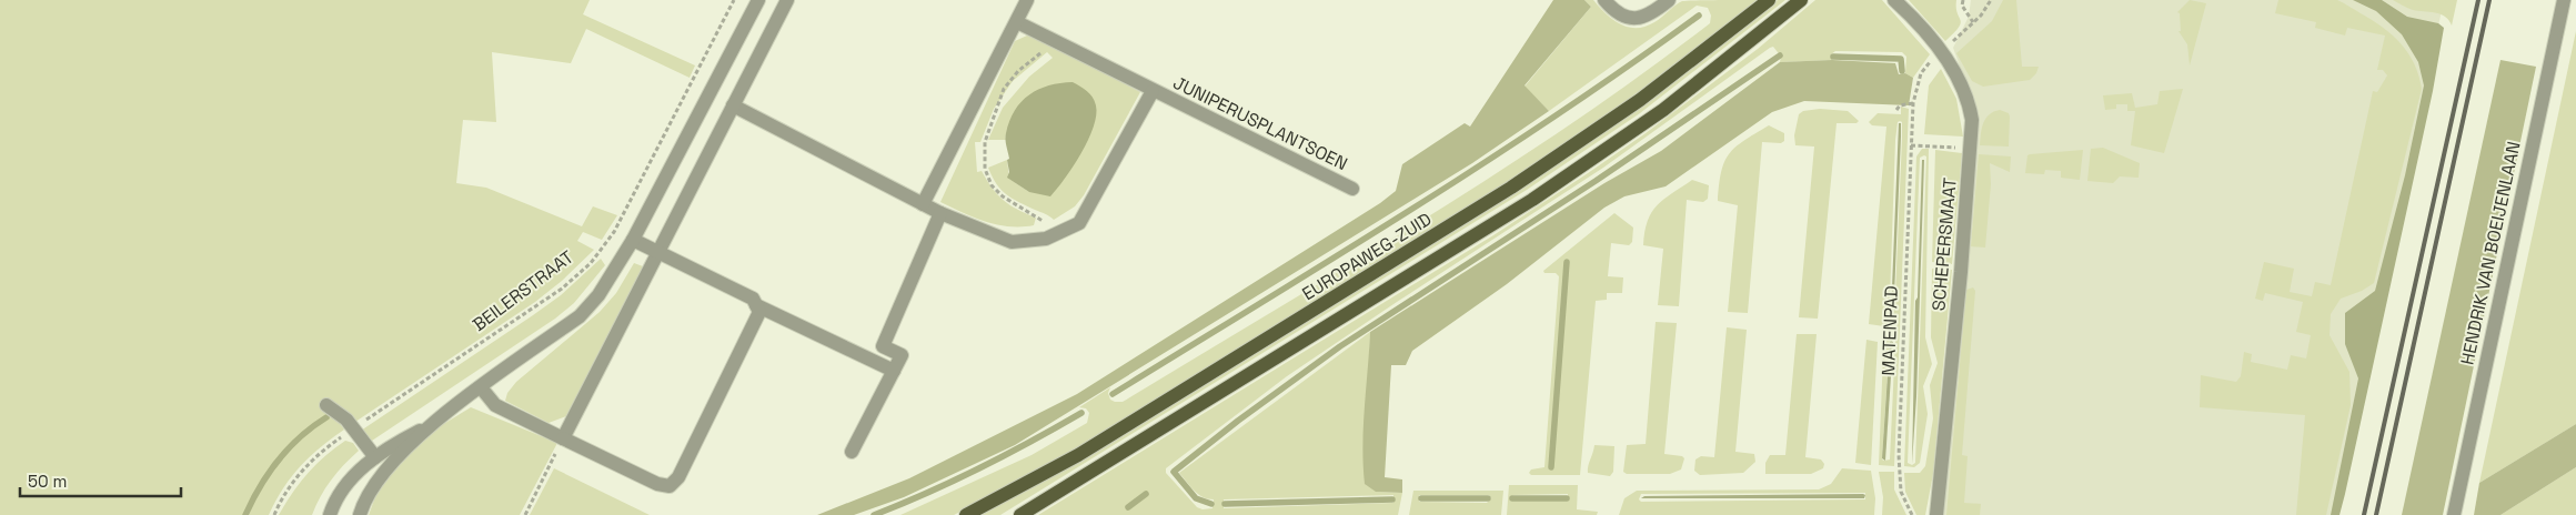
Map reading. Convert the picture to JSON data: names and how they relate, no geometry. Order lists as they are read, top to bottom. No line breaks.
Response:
{"streets":{"main road":["EUROPAWEG-ZUID"],"street":["JUNIPERUSPLANTSOEN","SCHEPERSMAAT","HENDRIK VAN BOEIJENLAAN"],"path":["BEILERSTRAAT","MATENPAD"]},"crossings":[["SCHEPERSMAAT","MATENPAD"]],"scale_bar":"50 m"}
